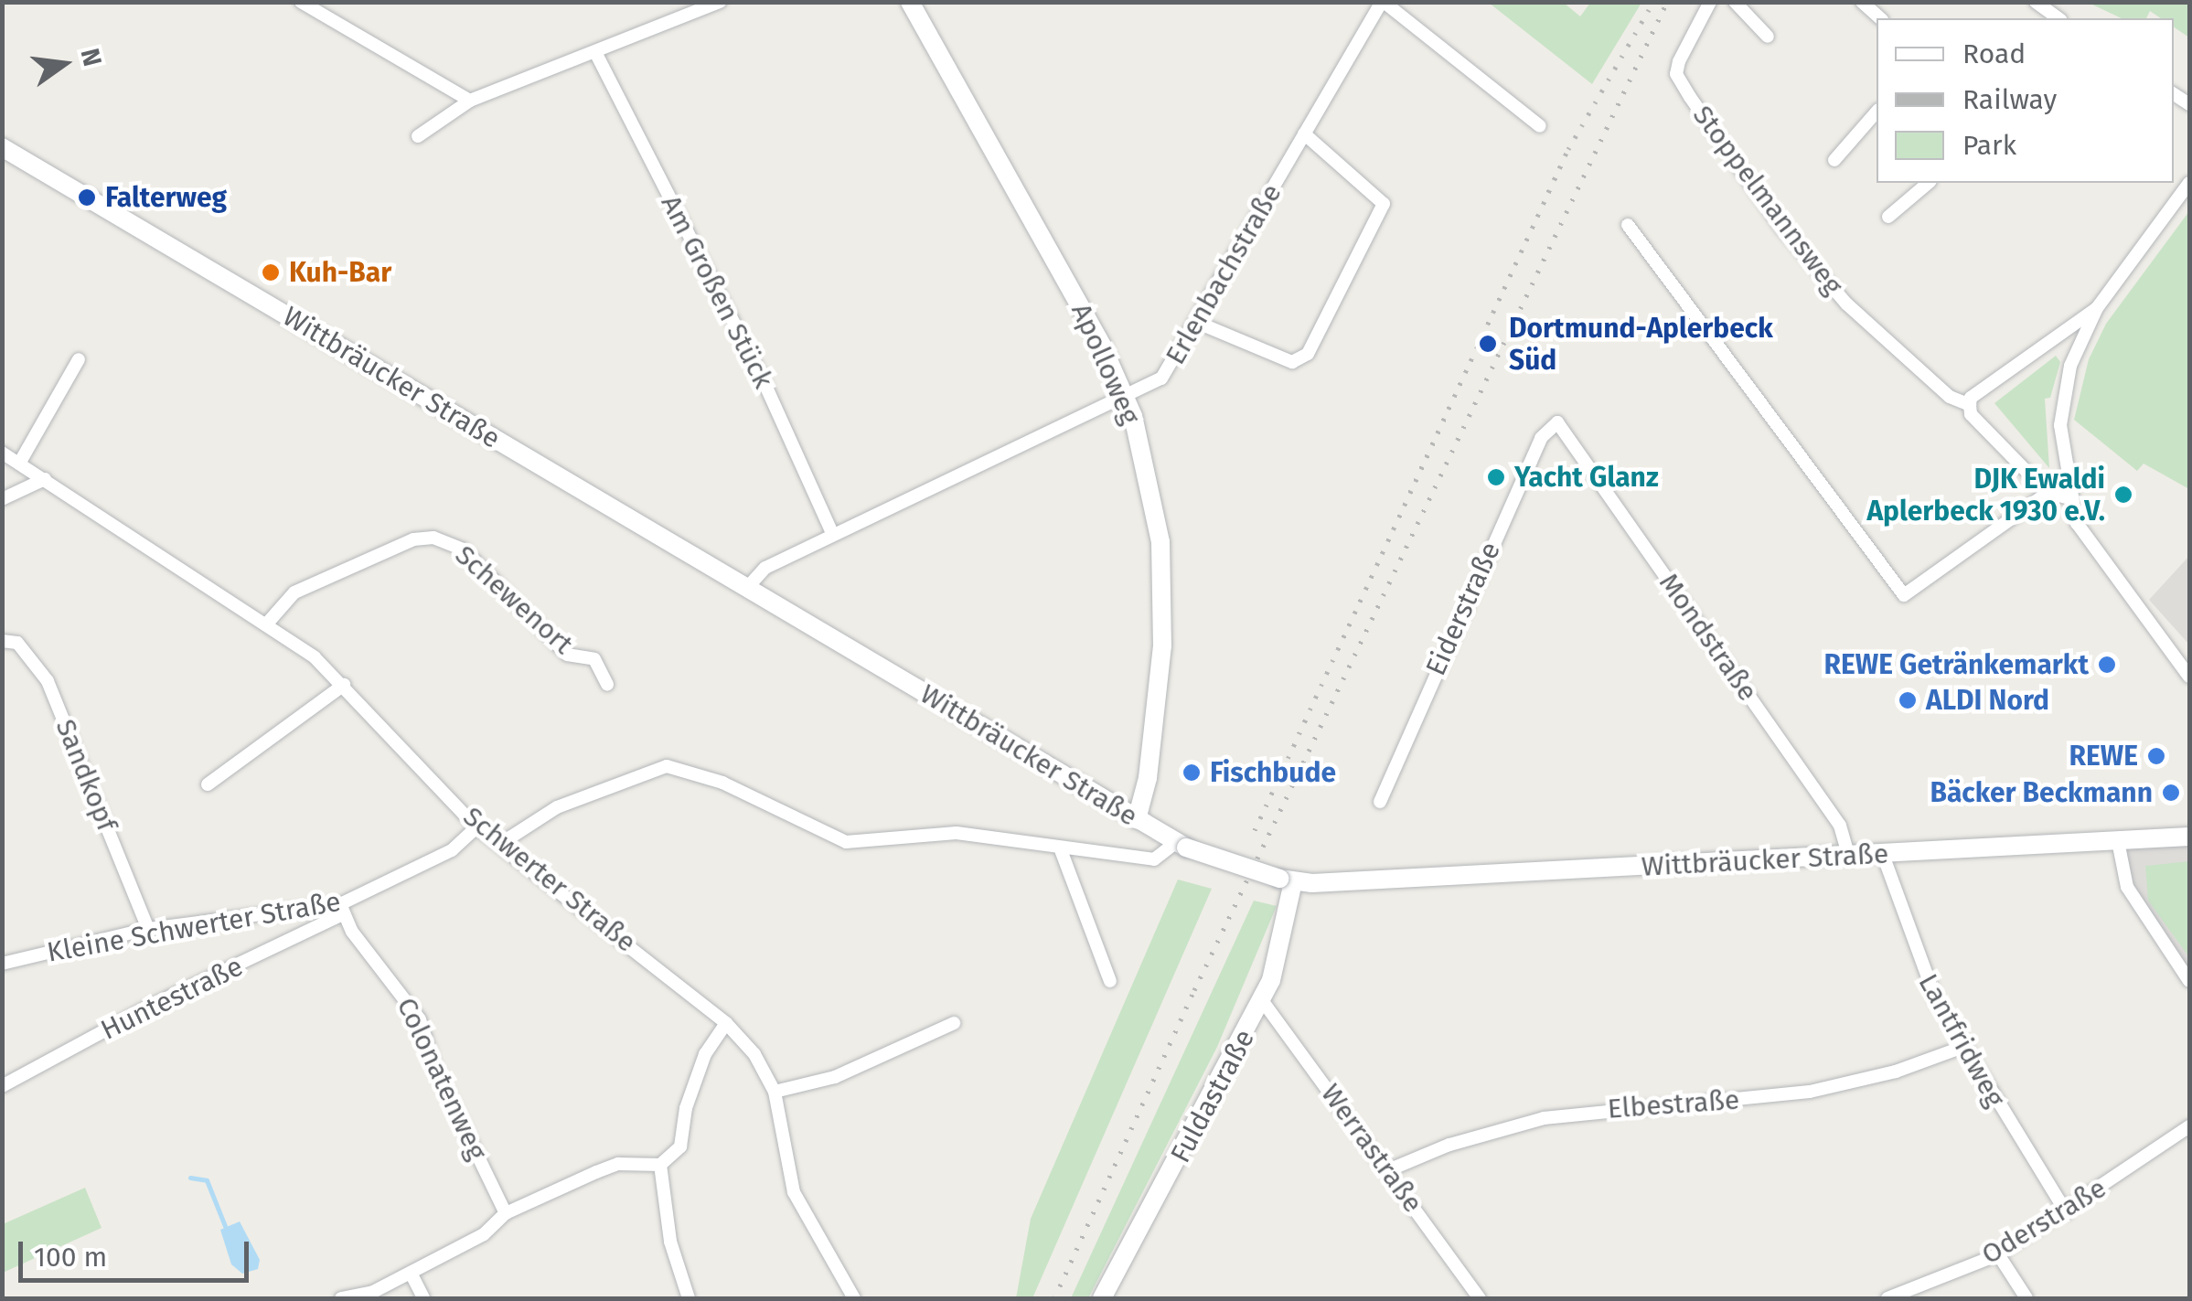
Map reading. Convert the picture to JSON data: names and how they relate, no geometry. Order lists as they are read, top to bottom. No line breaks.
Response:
{"streets":{"main road":["Apolloweg","Wittbräucker Straße","Fuldastraße"],"street":["Stoppelmannsweg","Erlenbachstraße","Am Großen Stück","Schewenort","Eiderstraße","Mondstraße","Sandkopf","Schwerter Straße","Kleine Schwerter Straße","Huntestraße","Lantfridweg","Colonatenweg","Elbestraße","Werrastraße","Oderstraße"]},"crossings":[["Erlenbachstraße","Am Großen Stück"],["Erlenbachstraße","Apolloweg"],["Erlenbachstraße","Wittbräucker Straße"],["Apolloweg","Wittbräucker Straße"],["Wittbräucker Straße","Mondstraße"],["Wittbräucker Straße","Lantfridweg"],["Wittbräucker Straße","Fuldastraße"],["Schewenort","Schwerter Straße"],["Eiderstraße","Mondstraße"],["Sandkopf","Kleine Schwerter Straße"],["Schwerter Straße","Kleine Schwerter Straße"],["Kleine Schwerter Straße","Huntestraße"],["Kleine Schwerter Straße","Colonatenweg"],["Huntestraße","Colonatenweg"],["Lantfridweg","Elbestraße"],["Lantfridweg","Oderstraße"],["Fuldastraße","Werrastraße"],["Elbestraße","Werrastraße"]],"places":["Falterweg","Kuh-Bar","Dortmund-Aplerbeck Süd","Yacht Glanz","DJK Ewaldi Aplerbeck 1930 e.V.","REWE Getränkemarkt","ALDI Nord","REWE","Fischbude","Bäcker Beckmann"],"legend":["Road","Railway","Park"],"scale_bar":"100 m","north":"right"}
